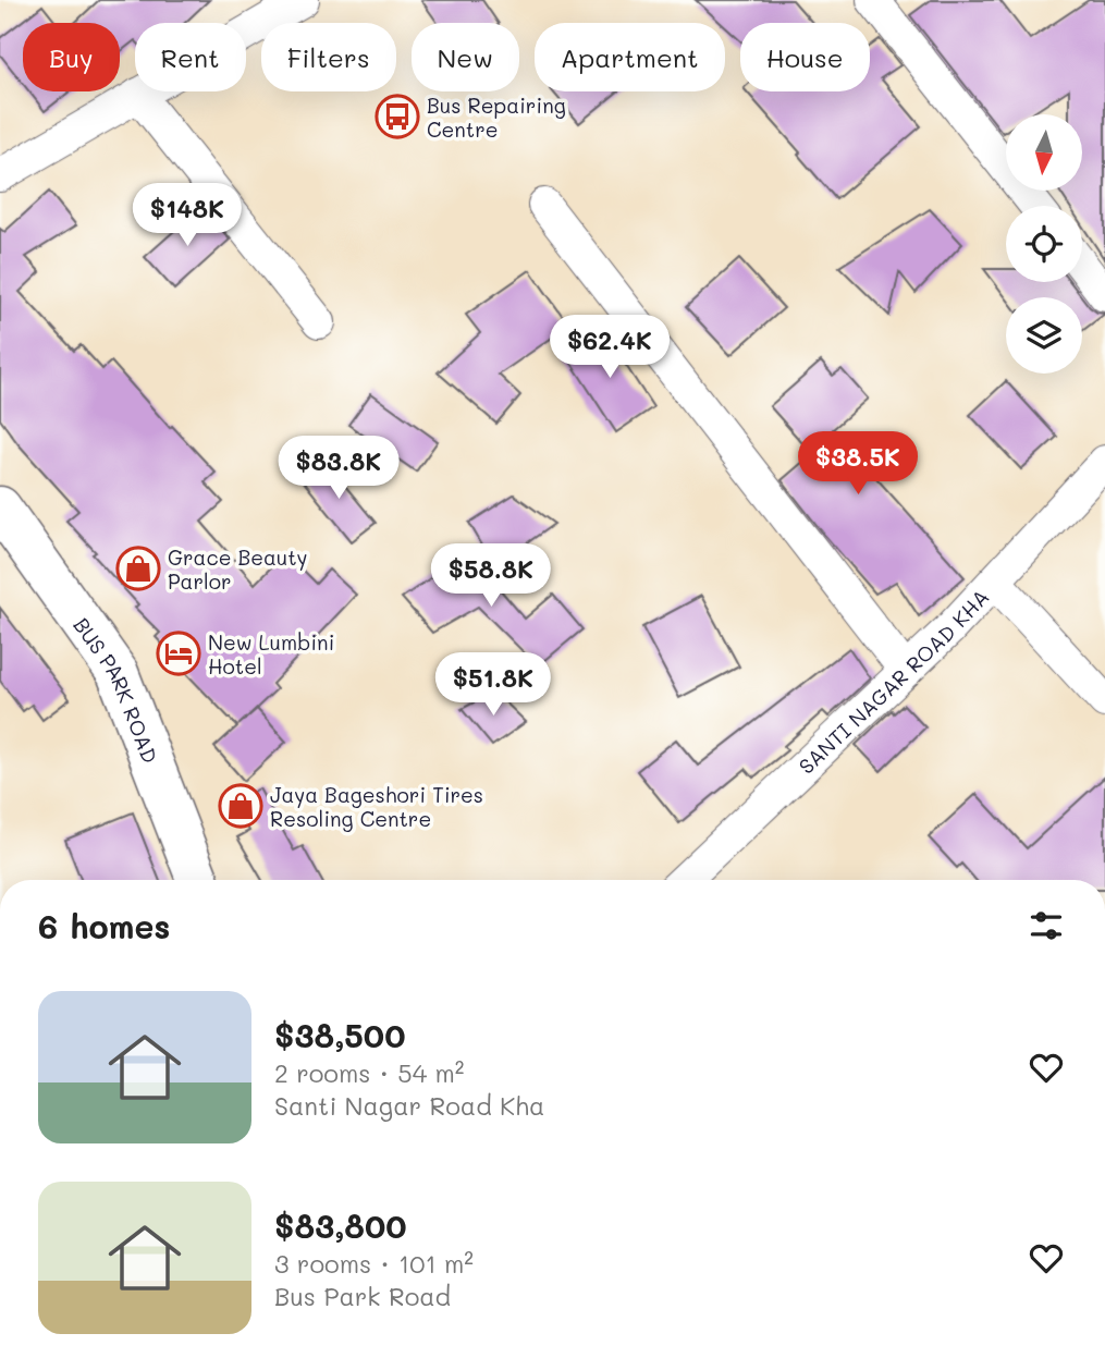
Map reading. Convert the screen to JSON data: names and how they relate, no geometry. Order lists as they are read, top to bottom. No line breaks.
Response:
{"streets":{"main road":["BUS PARK ROAD"],"street":["SANTI NAGAR ROAD KHA"]},"places":{"bus stop":["Bus Repairing Centre"],"shop":["Grace Beauty Parlor","Jaya Bageshori Tires Resoling Centre"],"hotel":["New Lumbini Hotel"]},"north":"bottom","page":{"chip":["Buy","Rent","Filters","New","Apartment","House"],"price":["$148K","$62.4K","$38.5K","$83.8K","$58.8K","$51.8K"],"heading":"6 homes","list":[{"name":"$38,500","note":"2 rooms · 54 m² · Santi Nagar Road Kha"},{"name":"$83,800","note":"3 rooms · 101 m² · Bus Park Road"}]}}
